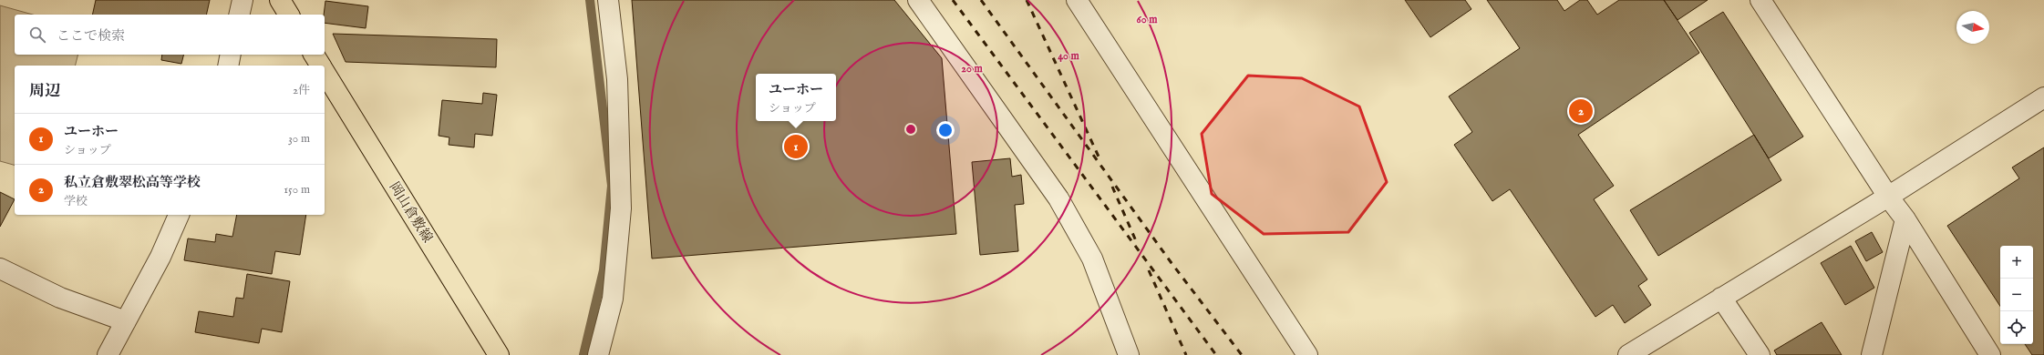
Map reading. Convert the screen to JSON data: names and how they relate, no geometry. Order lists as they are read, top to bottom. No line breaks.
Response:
{"streets":{"main road":["岡山倉敷線"]},"north":"right","page":{"search":"ここで検索","heading":["周辺","2件"],"popup":["ユーホー","ショップ"],"pins":["2","1"],"list":[{"mark":"1","name":"ユーホー","note":"ショップ","value":"30 m"},{"mark":"2","name":"私立倉敷翠松高等学校","note":"学校","value":"150 m"}],"map_buttons":["+","−"]},"rings":["60 m","40 m","20 m"]}
